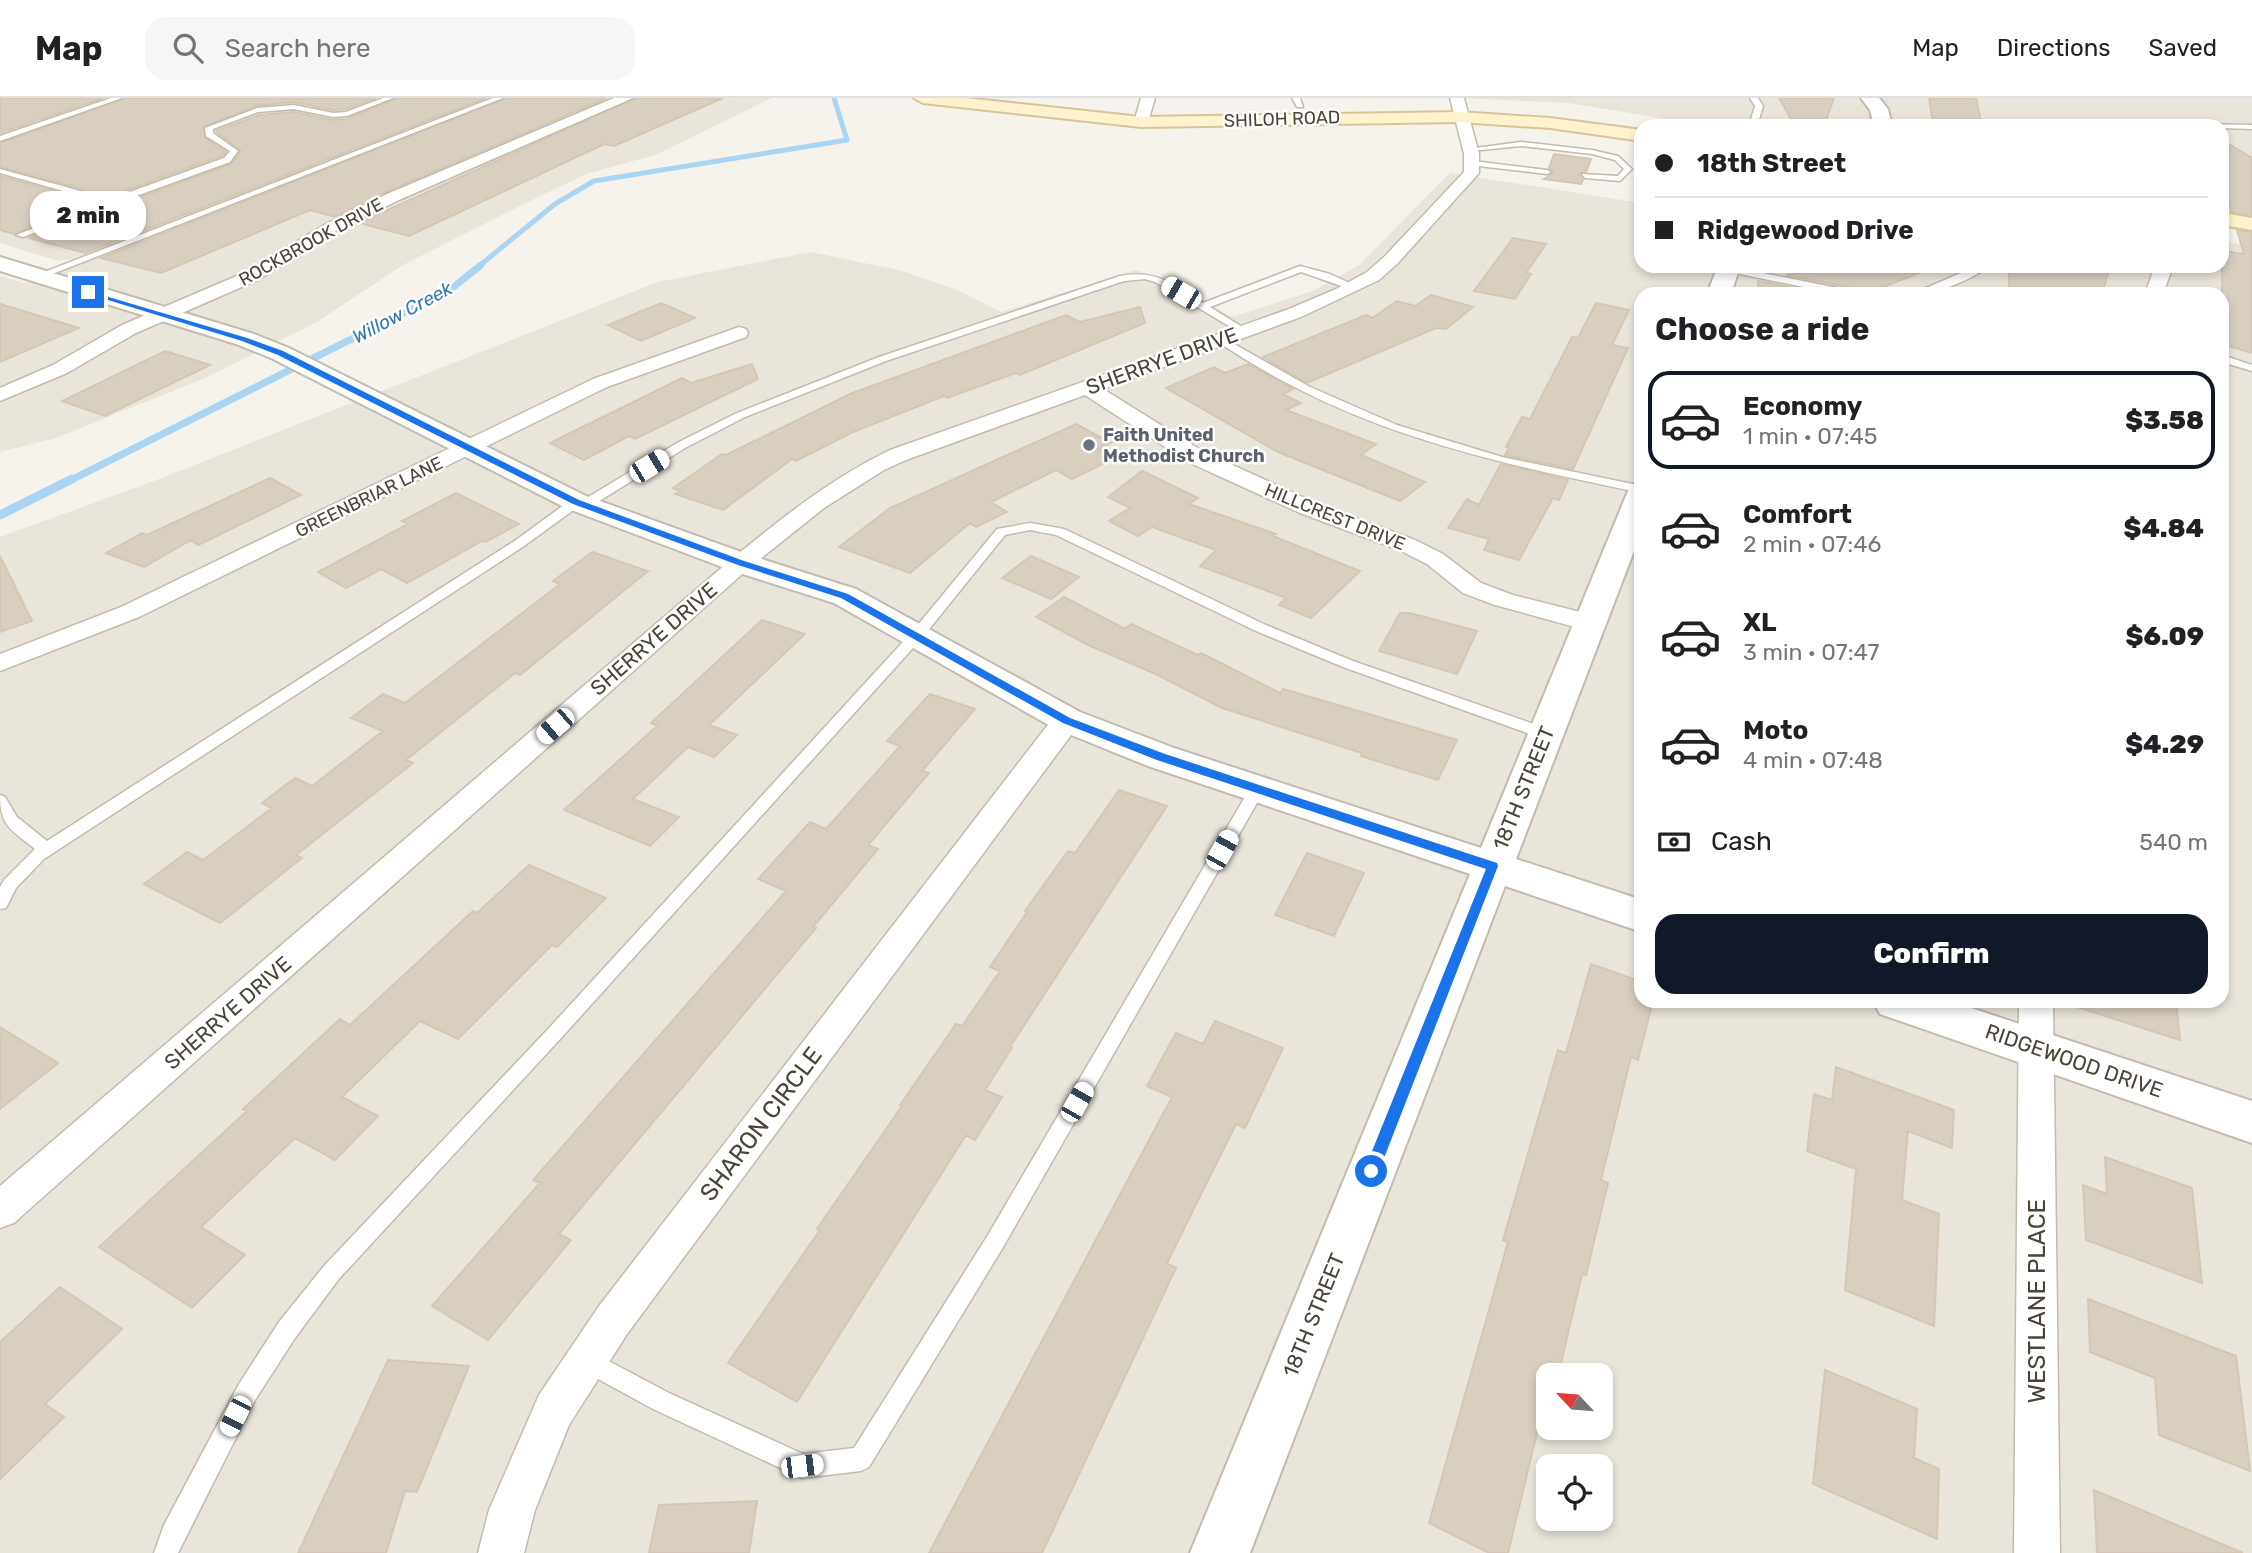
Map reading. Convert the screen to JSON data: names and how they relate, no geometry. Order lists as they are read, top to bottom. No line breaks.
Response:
{"streets":{"main road":["SHILOH ROAD"],"street":["ROCKBROOK DRIVE","SHERRYE DRIVE","GREENBRIAR LANE","HILLCREST DRIVE","18TH STREET","RIDGEWOOD DRIVE","SHARON CIRCLE","WESTLANE PLACE"]},"crossings":[["SHERRYE DRIVE","HILLCREST DRIVE"],["HILLCREST DRIVE","18TH STREET"],["RIDGEWOOD DRIVE","WESTLANE PLACE"]],"water":["Willow Creek"],"places":["Faith United Methodist Church"],"north":"top left","page":{"header":"Map","search":"Search here","nav":["Map","Directions","Saved"],"banner":["18th Street","Ridgewood Drive"],"bubble":"2 min","heading":"Choose a ride","list":[{"name":"Economy","note":"1 min · 07:45","value":"$3.58"},{"name":"Comfort","note":"2 min · 07:46","value":"$4.84"},{"name":"XL","note":"3 min · 07:47","value":"$6.09"},{"name":"Moto","note":"4 min · 07:48","value":"$4.29"}],"pay":["Cash","540 m"],"buttons":"Confirm"}}
